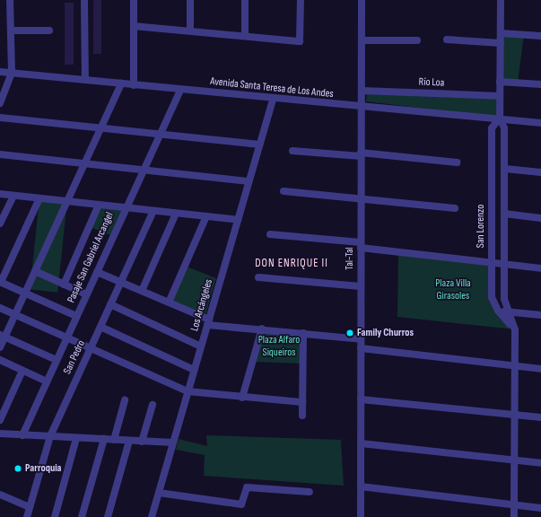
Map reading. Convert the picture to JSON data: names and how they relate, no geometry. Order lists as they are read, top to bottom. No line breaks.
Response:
{"streets":{"street":["Río Loa","Avenida Santa Teresa de Los Andes","San Lorenzo","Pasaje San Gabriel Arcangel","Tal-Tal","Los Arcángeles","San Pedro"]},"crossings":[["Río Loa","San Lorenzo"],["Río Loa","Tal-Tal"],["Avenida Santa Teresa de Los Andes","San Lorenzo"],["Avenida Santa Teresa de Los Andes","Pasaje San Gabriel Arcangel"],["Avenida Santa Teresa de Los Andes","Tal-Tal"],["Avenida Santa Teresa de Los Andes","Los Arcángeles"]],"districts":["DON ENRIQUE II"],"parks":["Plaza Villa Girasoles","Plaza Alfaro Siqueiros"],"places":["Family Churros","Parroquia"]}
